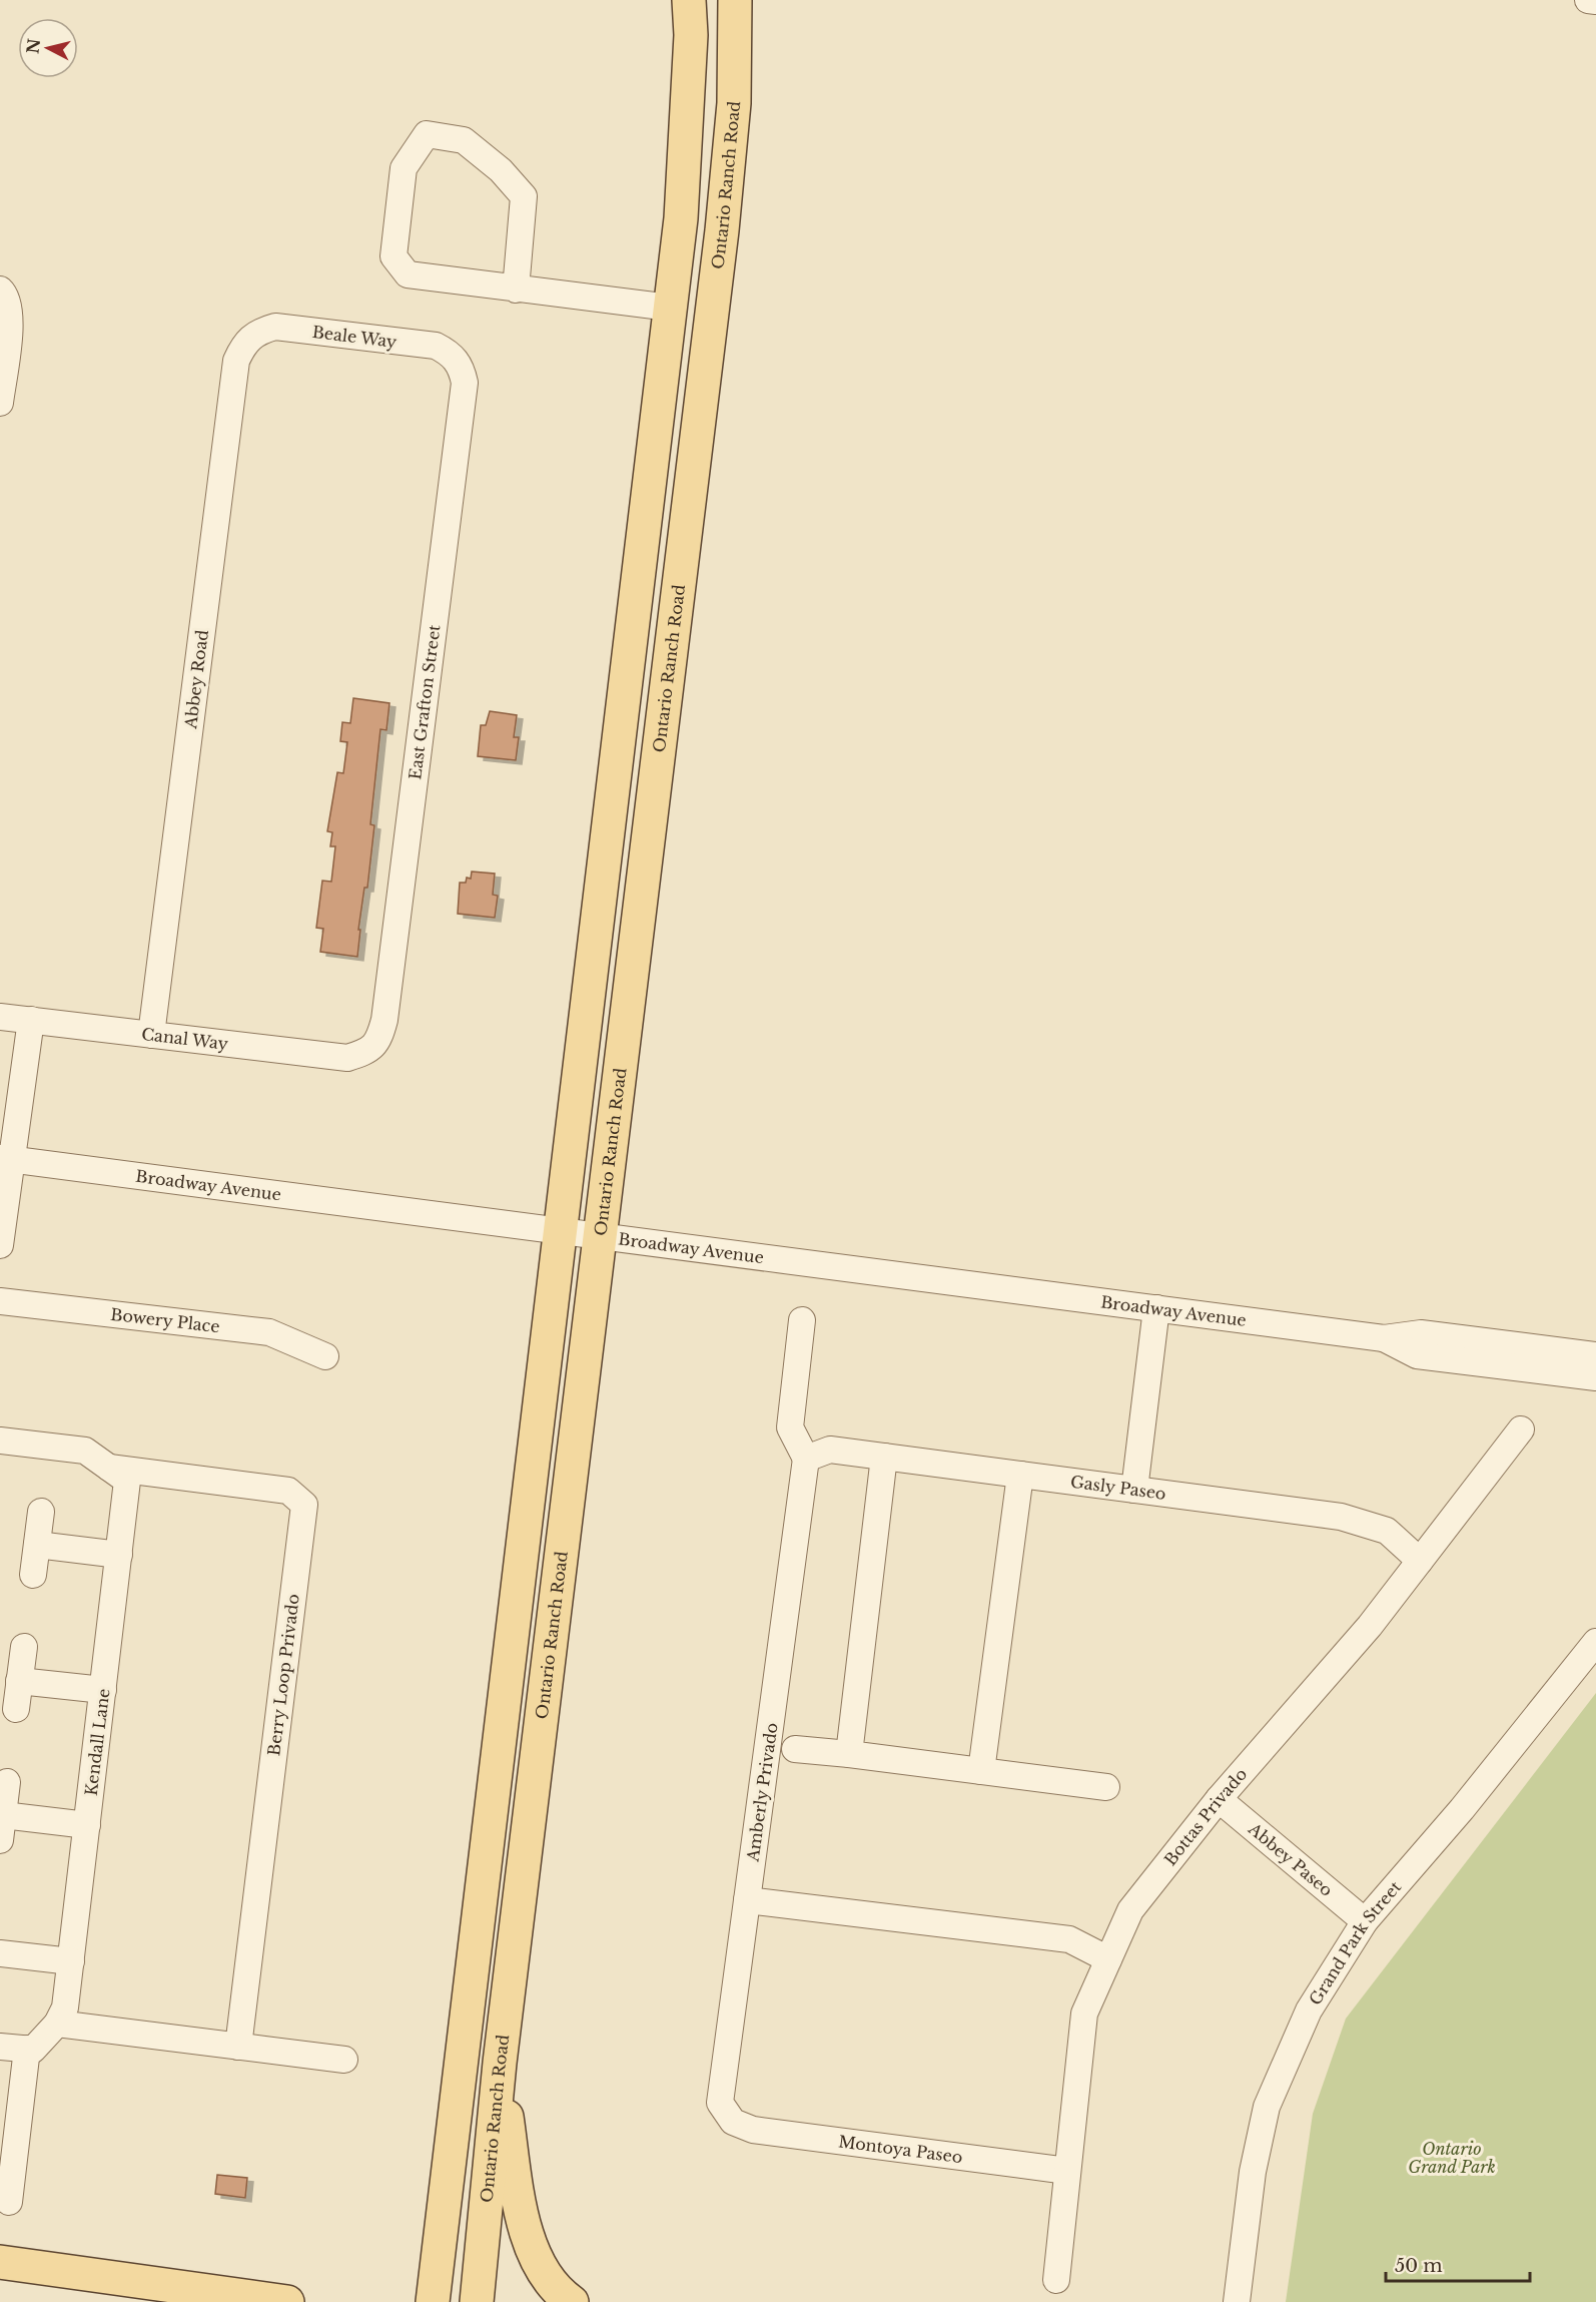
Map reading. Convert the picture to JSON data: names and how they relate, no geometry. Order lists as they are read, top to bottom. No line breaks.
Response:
{"streets":{"main road":["Ontario Ranch Road"],"street":["Beale Way","Abbey Road","East Grafton Street","Canal Way","Broadway Avenue","Bowery Place","Gasly Paseo","Berry Loop Privado","Kendall Lane","Amberly Privado","Bottas Privado","Abbey Paseo","Grand Park Street","Montoya Paseo"]},"crossings":[["Ontario Ranch Road","Broadway Avenue"],["Beale Way","Abbey Road"],["Beale Way","East Grafton Street"],["Abbey Road","Canal Way"],["East Grafton Street","Canal Way"],["Gasly Paseo","Amberly Privado"],["Gasly Paseo","Bottas Privado"],["Berry Loop Privado","Kendall Lane"],["Amberly Privado","Montoya Paseo"],["Bottas Privado","Abbey Paseo"],["Bottas Privado","Montoya Paseo"],["Abbey Paseo","Grand Park Street"]],"parks":["Ontario Grand Park"],"scale_bar":"50 m","north":"left"}
